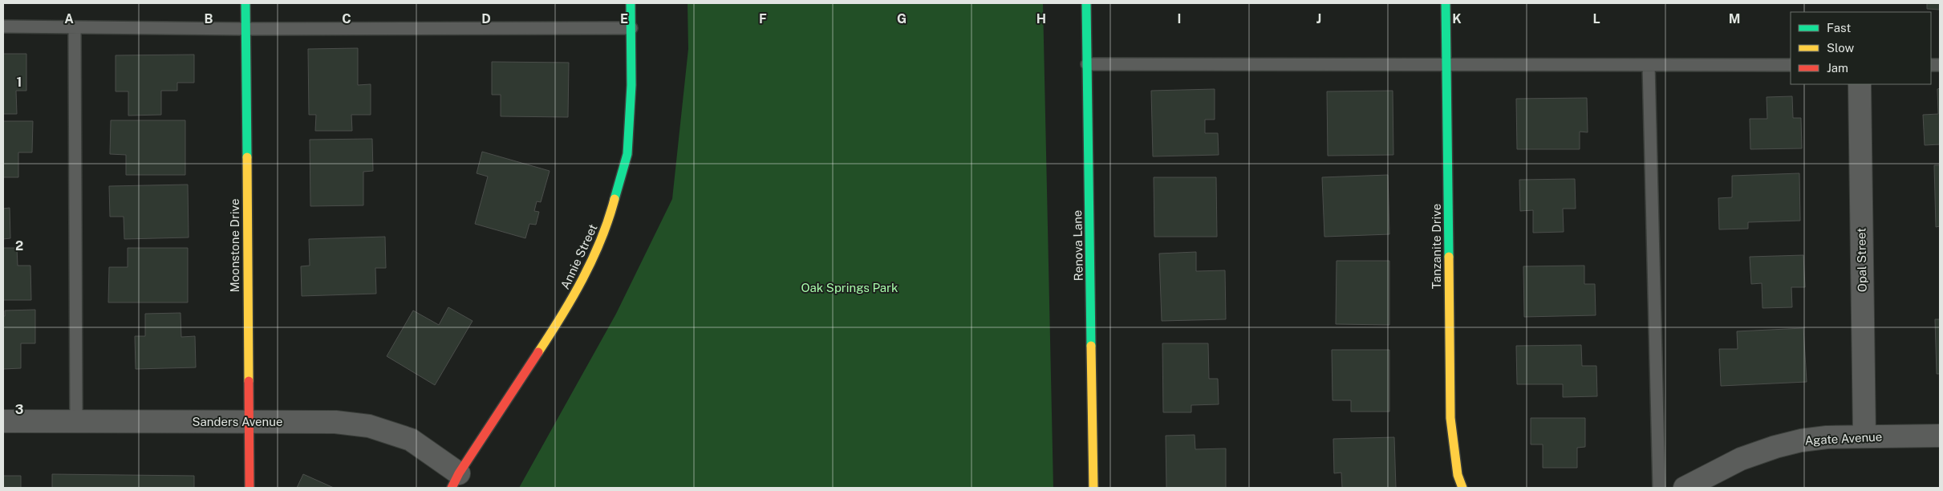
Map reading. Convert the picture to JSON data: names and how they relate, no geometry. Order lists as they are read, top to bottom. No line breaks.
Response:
{"streets":{"street":["Moonstone Drive","Renova Lane","Tanzanite Drive","Annie Street","Opal Street","Sanders Avenue","Agate Avenue"]},"crossings":[["Moonstone Drive","Sanders Avenue"],["Annie Street","Sanders Avenue"],["Opal Street","Agate Avenue"]],"parks":["Oak Springs Park"],"legend":["Fast","Slow","Jam"],"grid":{"columns":["A","B","C","D","E","F","G","H","I","J","K","L","M"],"rows":["1","2","3"]}}
